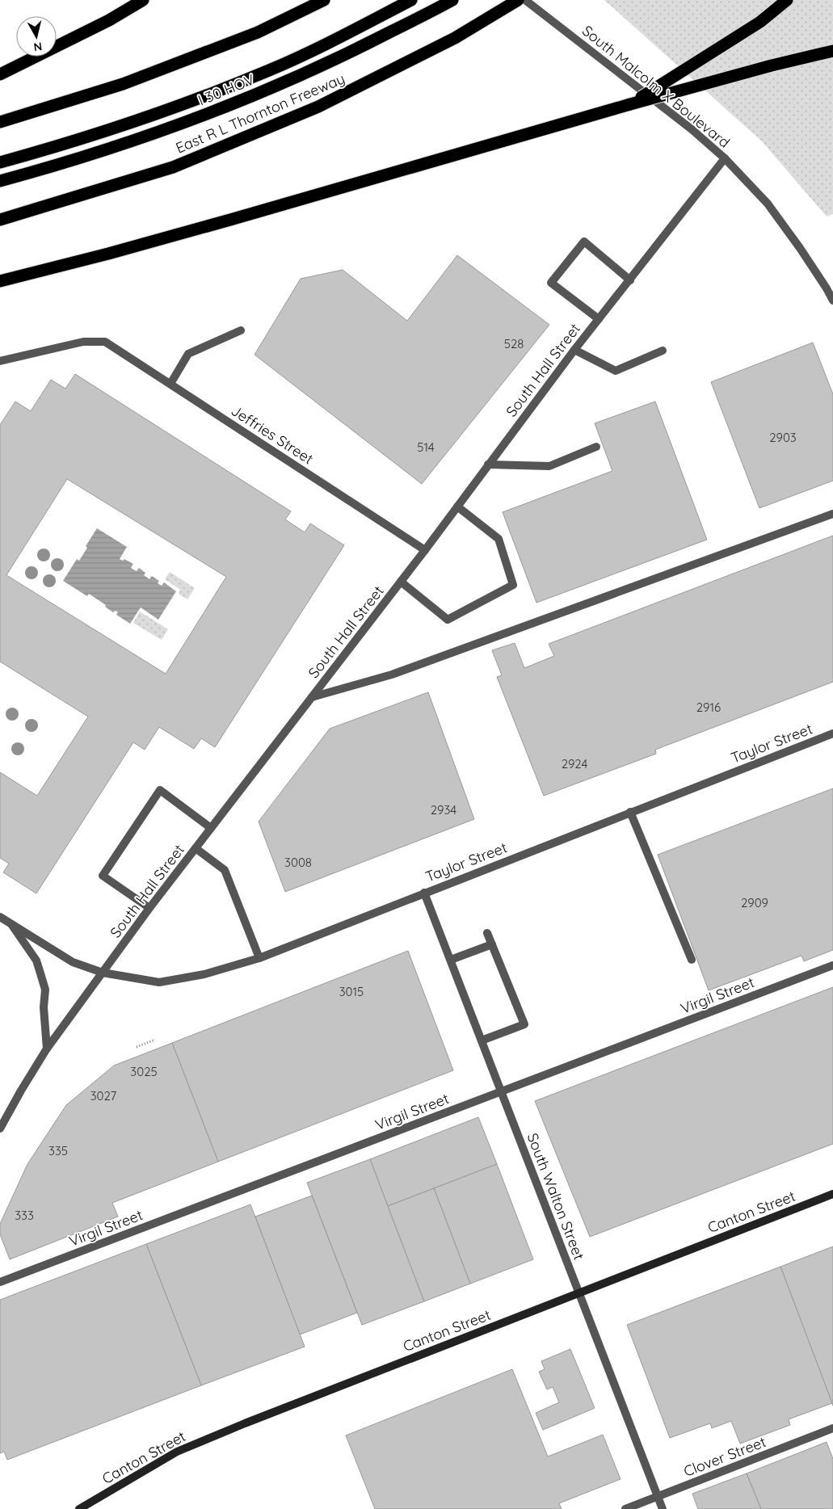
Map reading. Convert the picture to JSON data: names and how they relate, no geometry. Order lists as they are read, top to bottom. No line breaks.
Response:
{"streets":{"highway":["I 30 HOV","East R L Thornton Freeway"],"main road":["Canton Street"],"street":["South Malcolm X Boulevard","South Hall Street","Jeffries Street","Taylor Street","Virgil Street","South Walton Street","Clover Street"]},"crossings":[["South Malcolm X Boulevard","South Hall Street"],["South Hall Street","Jeffries Street"],["South Hall Street","Taylor Street"],["Taylor Street","South Walton Street"],["Virgil Street","South Walton Street"],["South Walton Street","Canton Street"],["South Walton Street","Clover Street"]],"house_numbers":["528","2903","514","2916","2924","2934","3008","2909","3015","3025","3027","335","333"],"north":"bottom"}
